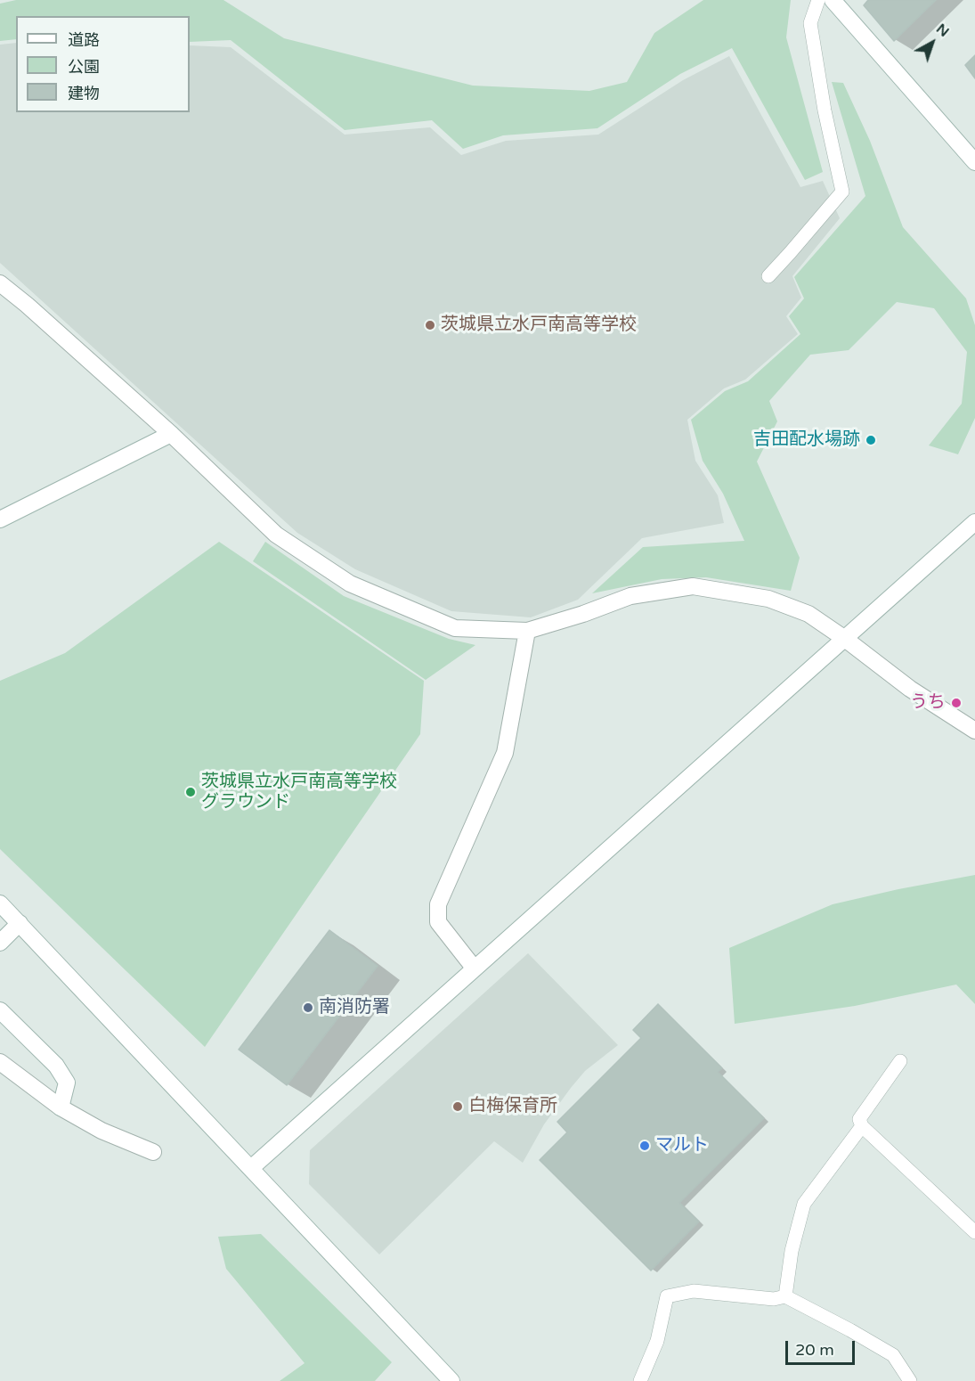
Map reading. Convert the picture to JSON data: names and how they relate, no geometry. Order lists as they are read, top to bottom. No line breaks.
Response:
{"places":["茨城県立水戸南高等学校","吉田配水場跡","うち","茨城県立水戸南高等学校 グラウンド","南消防署","白梅保育所","マルト"],"legend":["道路","公園","建物"],"scale_bar":"20 m","north":"top right"}
